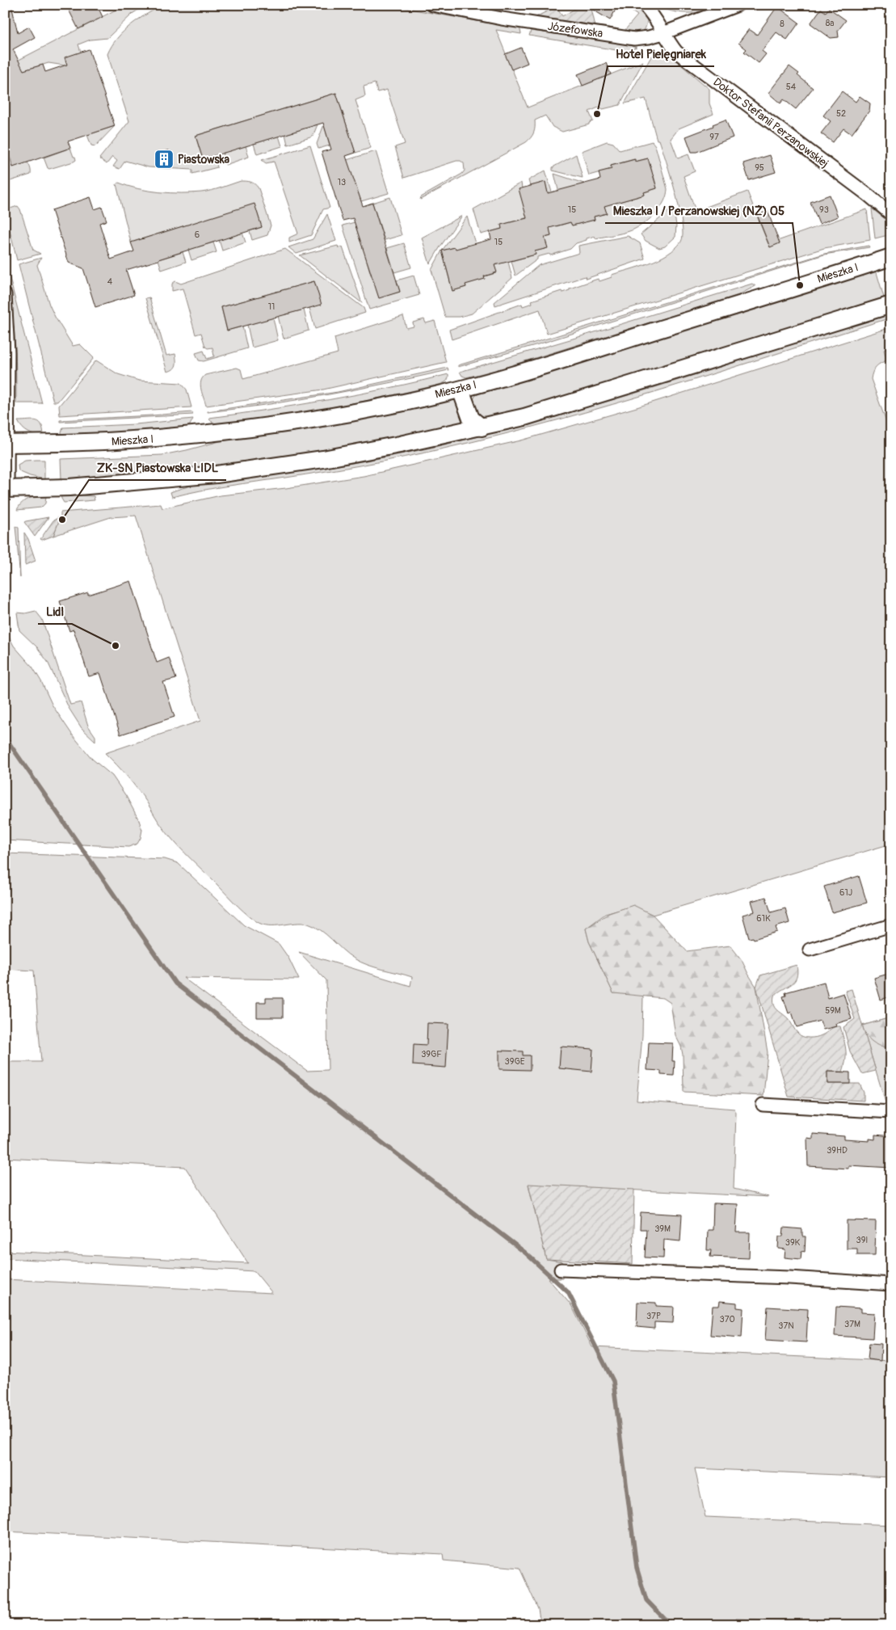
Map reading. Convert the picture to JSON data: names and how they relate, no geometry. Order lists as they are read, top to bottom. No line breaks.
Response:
{"streets":{"street":["Józefowska","Doktor Stefanii Perzanowskiej","Mieszka I"]},"crossings":[["Józefowska","Doktor Stefanii Perzanowskiej"]],"places":{"other":["Hotel Pielęgniarek","Mieszka I / Perzanowskiej (NŻ) 05","ZK-SN Piastowska LIDL","Lidl"],"building":["Piastowska"]},"house_numbers":["8a","8","54","52","97","95","13","15","93","6","15","4","11","61J","61K","59M","39GF","39GE","39HD","39M","39I","39K","37P","37O","37M","37N"]}
